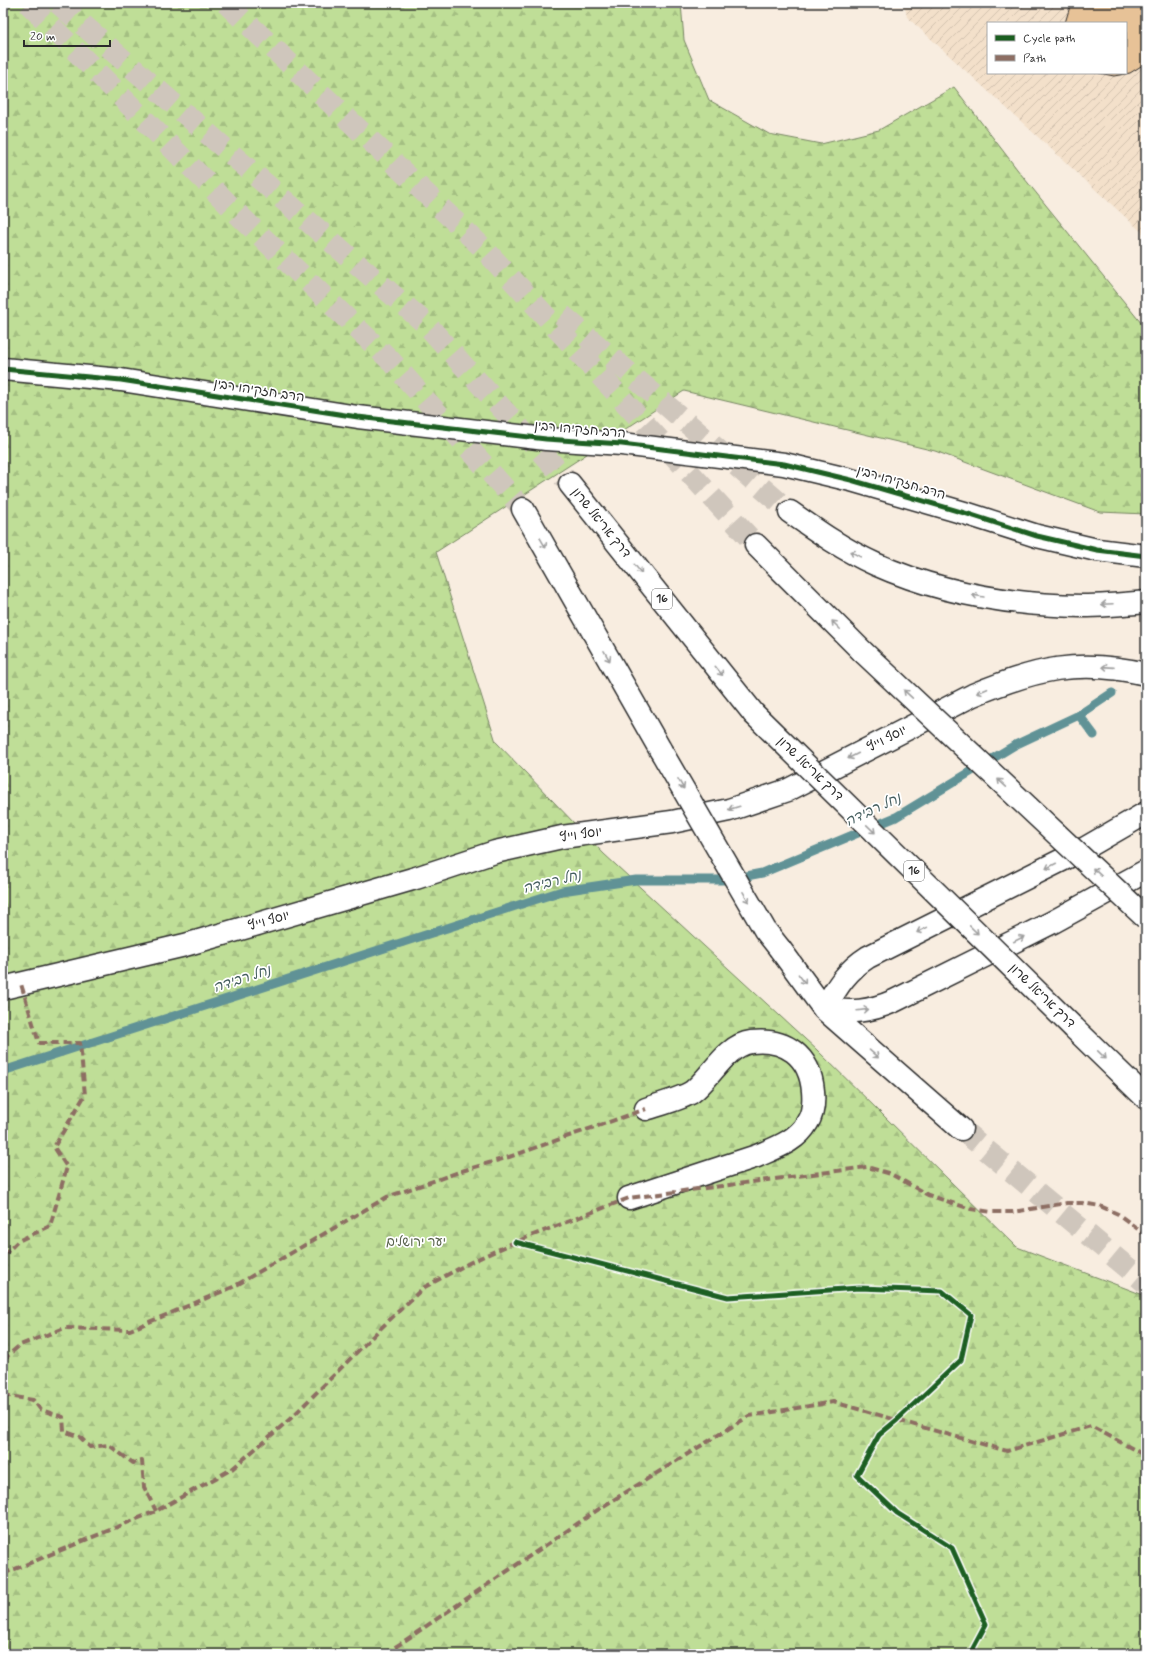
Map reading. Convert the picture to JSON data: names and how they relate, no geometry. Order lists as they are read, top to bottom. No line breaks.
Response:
{"streets":{"main road":["הרב חזקיהו רבין","דרך אריאל שרון","16","יוסף וייץ"]},"one_way":["יוסף וייץ"],"water":["נחל רבידה"],"parks":["יער ירושלים"],"legend":["Cycle path","Path"],"scale_bar":"20 m"}
